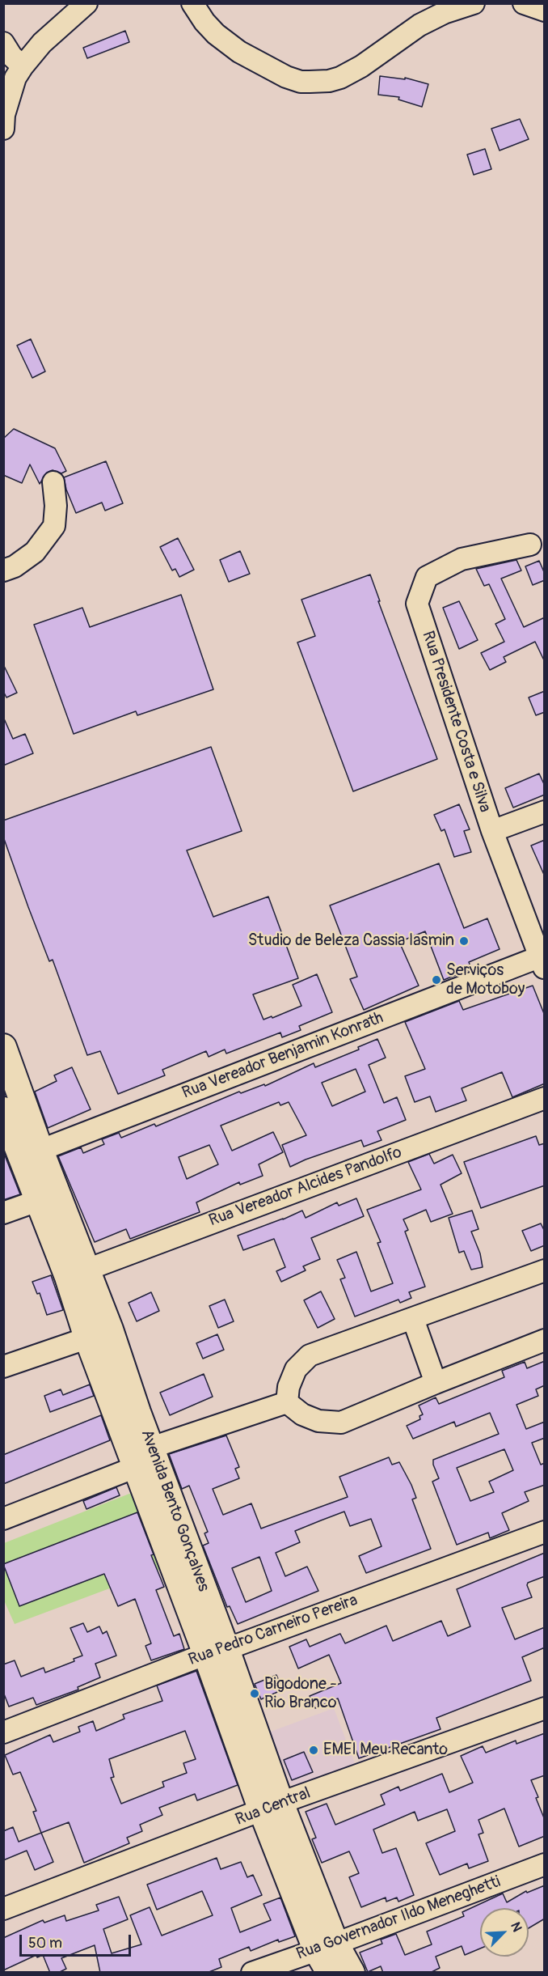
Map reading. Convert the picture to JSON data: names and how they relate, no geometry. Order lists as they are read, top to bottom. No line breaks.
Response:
{"streets":{"main road":["Avenida Bento Gonçalves"],"street":["Rua Presidente Costa e Silva","Rua Vereador Benjamin Konrath","Rua Vereador Alcides Pandolfo","Rua Pedro Carneiro Pereira","Rua Central","Rua Governador Ildo Meneghetti"]},"crossings":[["Rua Presidente Costa e Silva","Rua Vereador Benjamin Konrath"],["Rua Vereador Benjamin Konrath","Avenida Bento Gonçalves"],["Rua Vereador Alcides Pandolfo","Avenida Bento Gonçalves"],["Avenida Bento Gonçalves","Rua Pedro Carneiro Pereira"],["Avenida Bento Gonçalves","Rua Central"],["Avenida Bento Gonçalves","Rua Governador Ildo Meneghetti"]],"places":["Studio de Beleza Cassia Iasmin","Serviços de Motoboy","Bigodone - Rio Branco","EMEI Meu Recanto"],"scale_bar":"50 m","north":"top right"}
